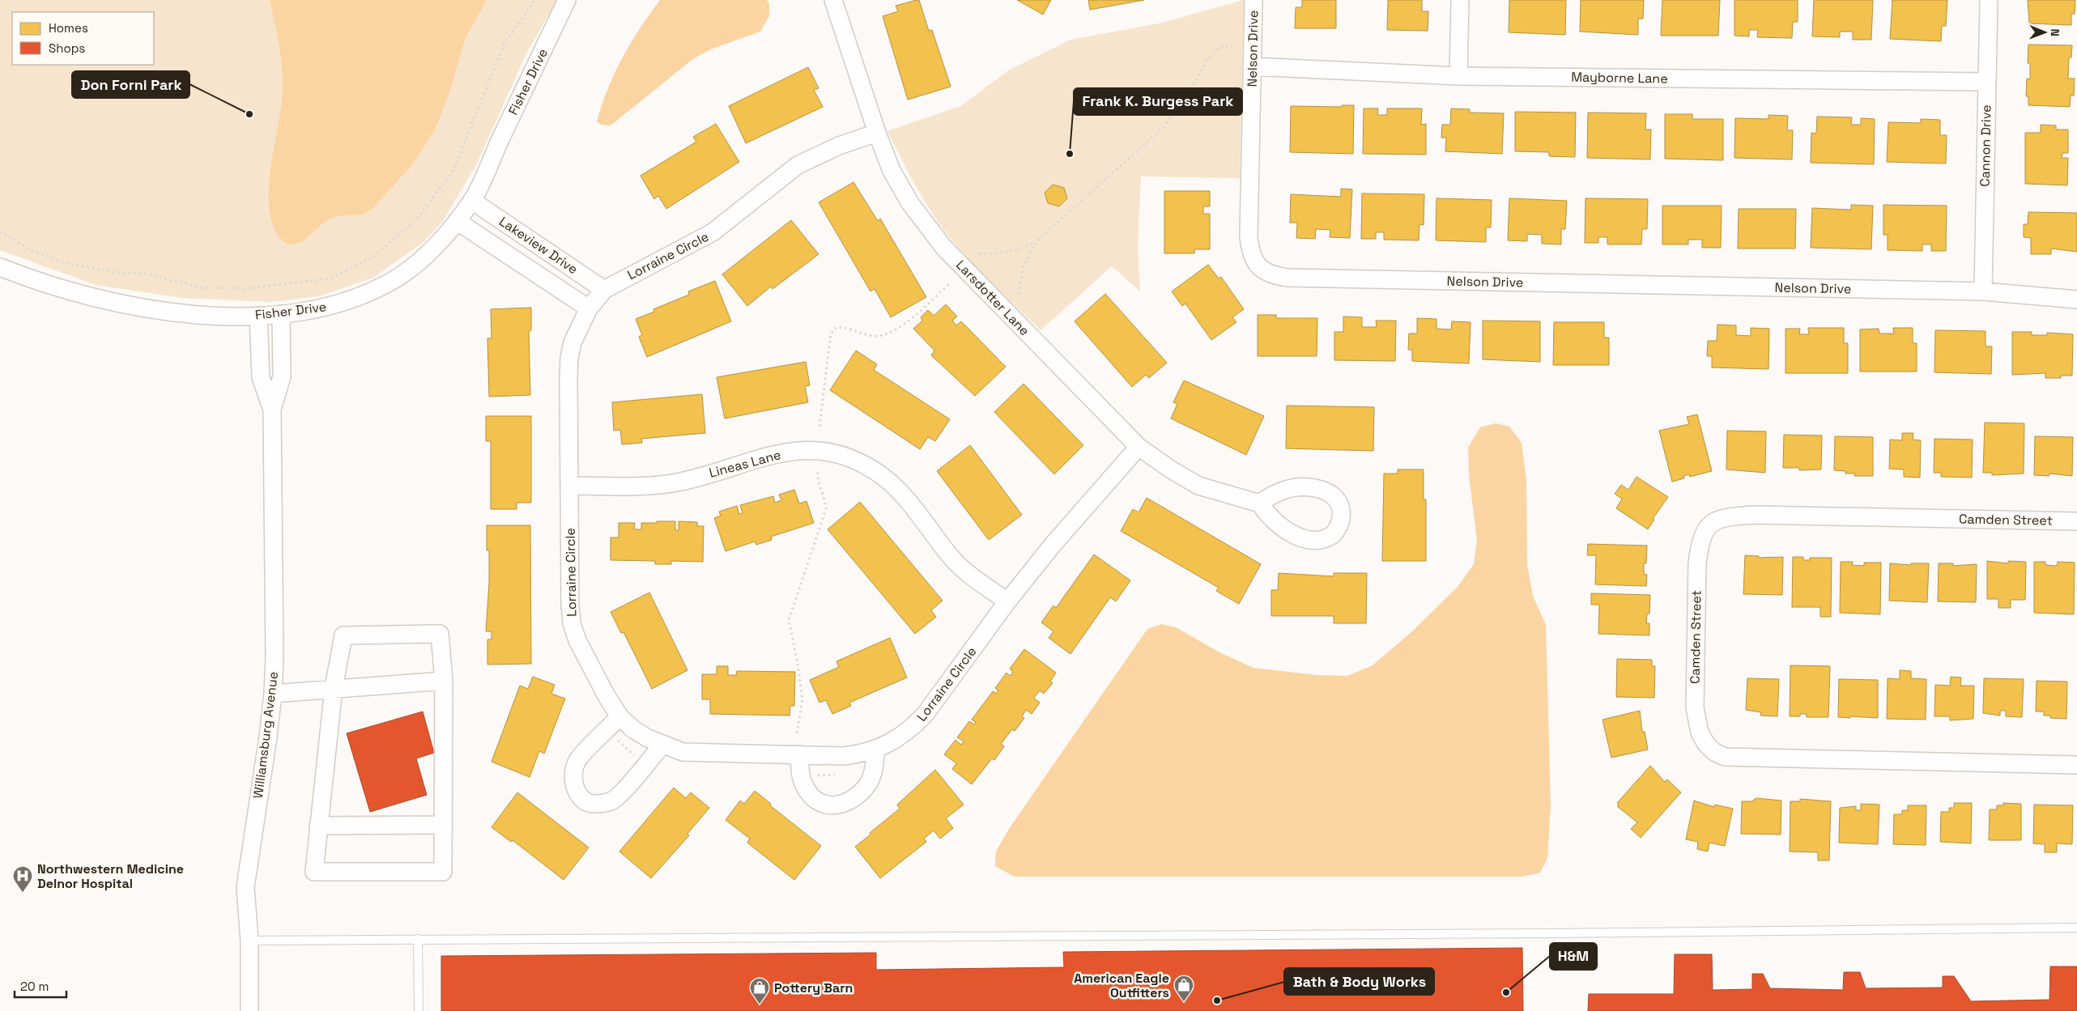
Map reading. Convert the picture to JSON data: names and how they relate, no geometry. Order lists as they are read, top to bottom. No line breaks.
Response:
{"streets":{"street":["Nelson Drive","Mayborne Lane","Fisher Drive","Cannon Drive","Lakeview Drive","Lorraine Circle","Larsdotter Lane","Lineas Lane","Camden Street","Williamsburg Avenue"]},"crossings":[["Nelson Drive","Mayborne Lane"],["Nelson Drive","Cannon Drive"],["Mayborne Lane","Cannon Drive"],["Fisher Drive","Lakeview Drive"],["Fisher Drive","Williamsburg Avenue"],["Lakeview Drive","Lorraine Circle"],["Lorraine Circle","Larsdotter Lane"],["Lorraine Circle","Lineas Lane"]],"places":{"other":["Don Forni Park","Frank K. Burgess Park","H&M","Bath & Body Works"],"hospital":["Northwestern Medicine Delnor Hospital"],"shop":["American Eagle Outfitters","Pottery Barn"]},"legend":["Homes","Shops"],"scale_bar":"20 m","north":"right"}
